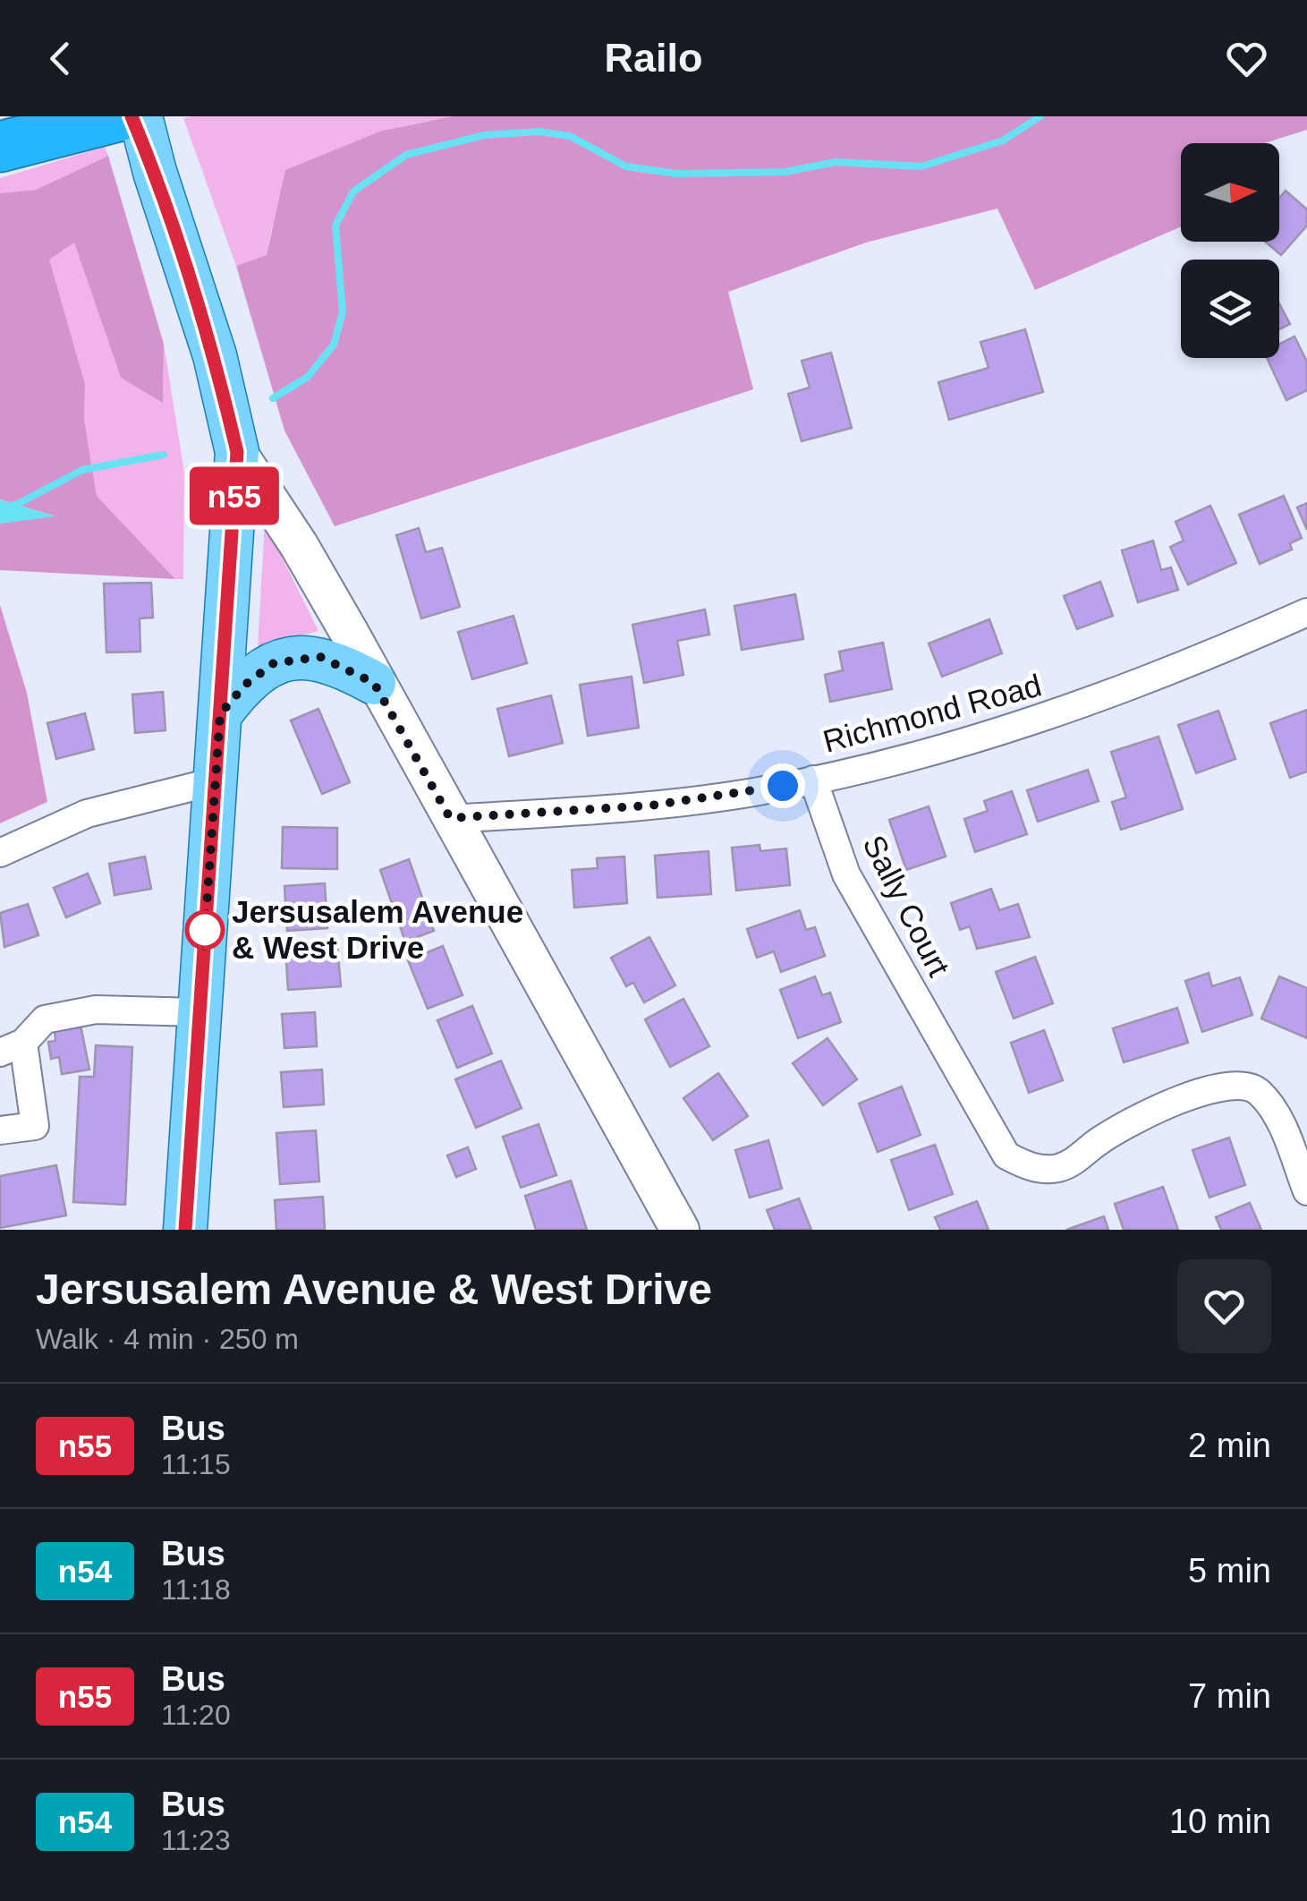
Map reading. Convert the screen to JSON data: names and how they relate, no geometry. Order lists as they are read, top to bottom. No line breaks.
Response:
{"streets":{"street":["Richmond Road","Sally Court"]},"crossings":[["Richmond Road","Sally Court"]],"places":["Jersusalem Avenue & West Drive"],"lines":["bus line n55"],"north":"right","page":{"header":"Railo","on_map":"n55","heading":["Jersusalem Avenue & West Drive","Walk · 4 min · 250 m"],"list":[{"mark":"n55","name":"Bus","note":"11:15","value":"2 min"},{"mark":"n54","name":"Bus","note":"11:18","value":"5 min"},{"mark":"n55","name":"Bus","note":"11:20","value":"7 min"},{"mark":"n54","name":"Bus","note":"11:23","value":"10 min"}]}}
